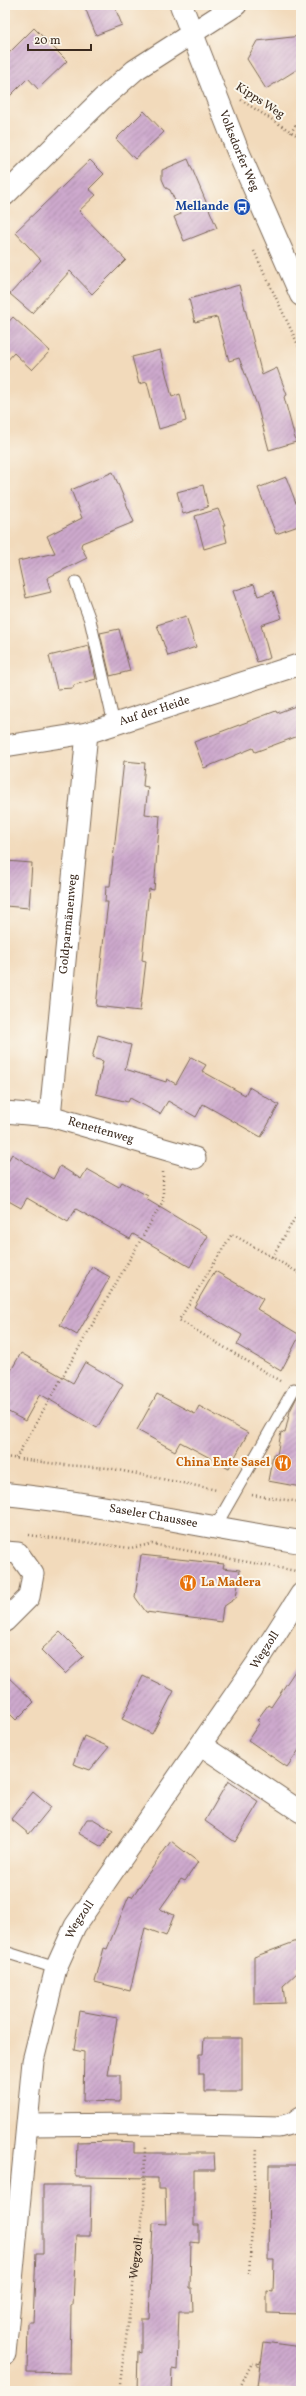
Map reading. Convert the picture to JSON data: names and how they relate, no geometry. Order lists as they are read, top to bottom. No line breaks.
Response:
{"streets":{"street":["Volksdorfer Weg","Auf der Heide","Goldparmänenweg","Renettenweg","Saseler Chaussee","Wegzoll"],"path":["Kipps Weg"]},"crossings":[["Kipps Weg","Volksdorfer Weg"],["Auf der Heide","Goldparmänenweg"],["Goldparmänenweg","Renettenweg"]],"places":{"bus stop":["Mellande"],"restaurant":["China Ente Sasel","La Madera"]},"scale_bar":"20 m"}
